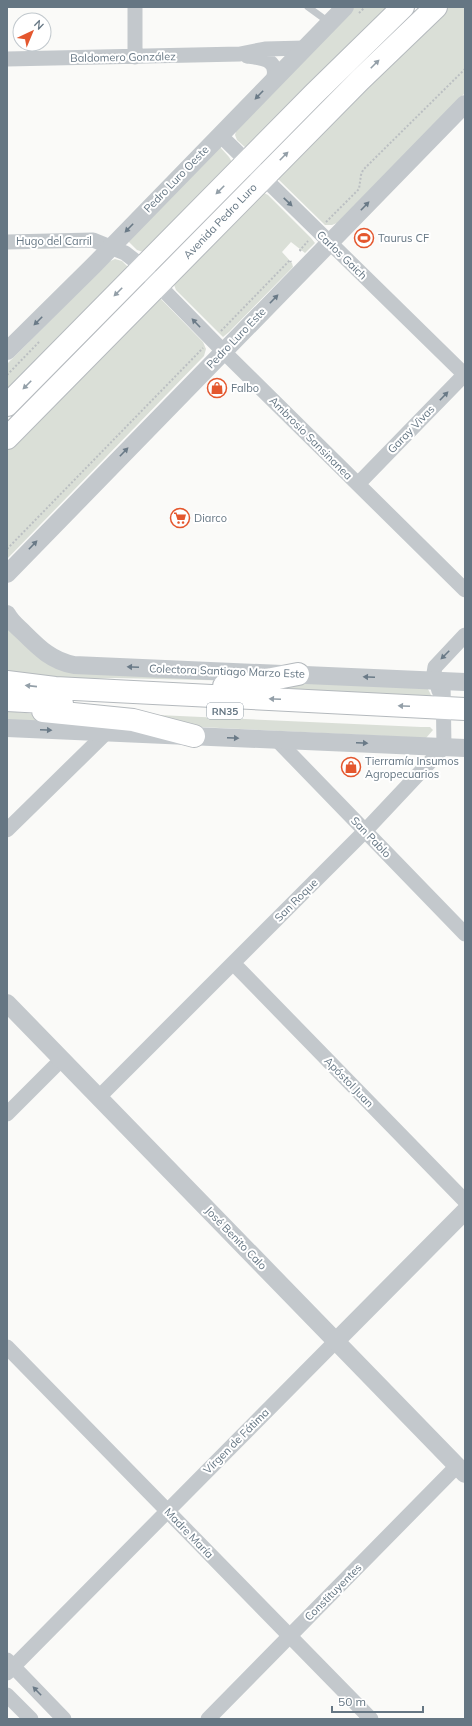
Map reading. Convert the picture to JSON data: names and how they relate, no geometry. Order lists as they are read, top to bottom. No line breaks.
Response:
{"streets":{"main road":["Avenida Pedro Luro","RN35"],"street":["Baldomero González","Pedro Luro Oeste","Hugo del Carril","Carlos Gaich","Pedro Luro Este","Garay Vivas","Ambrosio Sansinanea","Colectora Santiago Marzo Este","San Pablo","San Roque","Apóstol Juan","José Benito Calo","Vírgen de Fátima","Madre María","Constituyentes"]},"crossings":[["Baldomero González","Pedro Luro Oeste"],["Pedro Luro Oeste","Hugo del Carril"],["Pedro Luro Oeste","Carlos Gaich"],["Avenida Pedro Luro","Hugo del Carril"],["Avenida Pedro Luro","Carlos Gaich"],["Avenida Pedro Luro","Ambrosio Sansinanea"],["Hugo del Carril","Ambrosio Sansinanea"],["Carlos Gaich","Pedro Luro Este"],["Carlos Gaich","Garay Vivas"],["Pedro Luro Este","Ambrosio Sansinanea"],["Garay Vivas","Ambrosio Sansinanea"],["San Pablo","San Roque"],["San Roque","Apóstol Juan"],["San Roque","José Benito Calo"],["José Benito Calo","Vírgen de Fátima"],["José Benito Calo","Constituyentes"],["Vírgen de Fátima","Madre María"],["Madre María","Constituyentes"]],"one_way":["Pedro Luro Oeste","Pedro Luro Este","Garay Vivas"],"places":{"sports":["Taurus CF"],"shop":["Falbo","Tierramía Insumos Agropecuarios"],"supermarket":["Diarco"]},"scale_bar":"50 m","north":"top right"}
